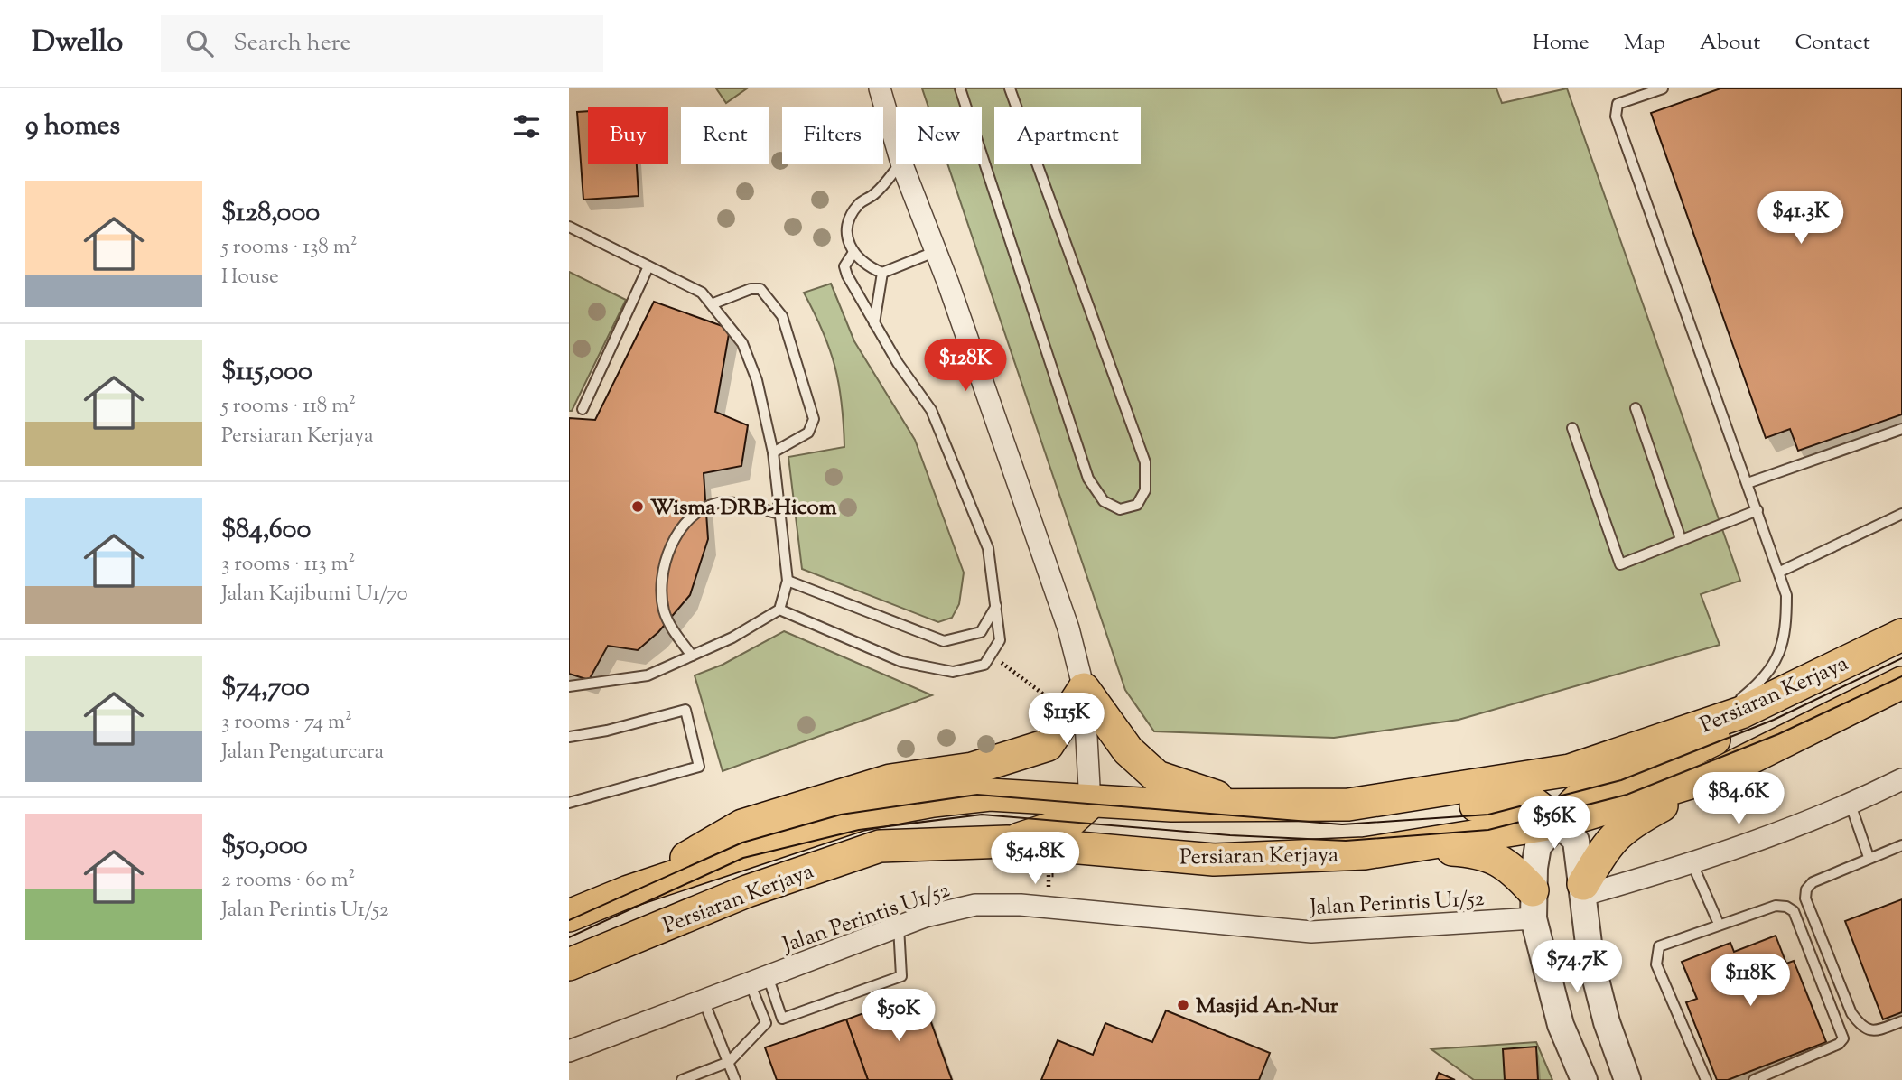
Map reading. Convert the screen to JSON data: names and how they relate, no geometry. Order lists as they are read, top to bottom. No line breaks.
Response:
{"streets":{"main road":["Persiaran Kerjaya"],"street":["Jalan Perintis U1/52"]},"places":["Wisma DRB-Hicom","Masjid An-Nur"],"page":{"header":"Dwello","search":"Search here","nav":["Home","Map","About","Contact"],"heading":"9 homes","chip":["Buy","Rent","Filters","New","Apartment"],"list":[{"name":"$128,000","note":"5 rooms · 138 m² · House"},{"name":"$115,000","note":"5 rooms · 118 m² · Persiaran Kerjaya"},{"name":"$84,600","note":"3 rooms · 113 m² · Jalan Kajibumi U1/70"},{"name":"$74,700","note":"3 rooms · 74 m² · Jalan Pengaturcara"},{"name":"$50,000","note":"2 rooms · 60 m² · Jalan Perintis U1/52"}],"price":["$41.3K","$128K","$115K","$84.6K","$56K","$54.8K","$74.7K","$118K","$50K"]}}
